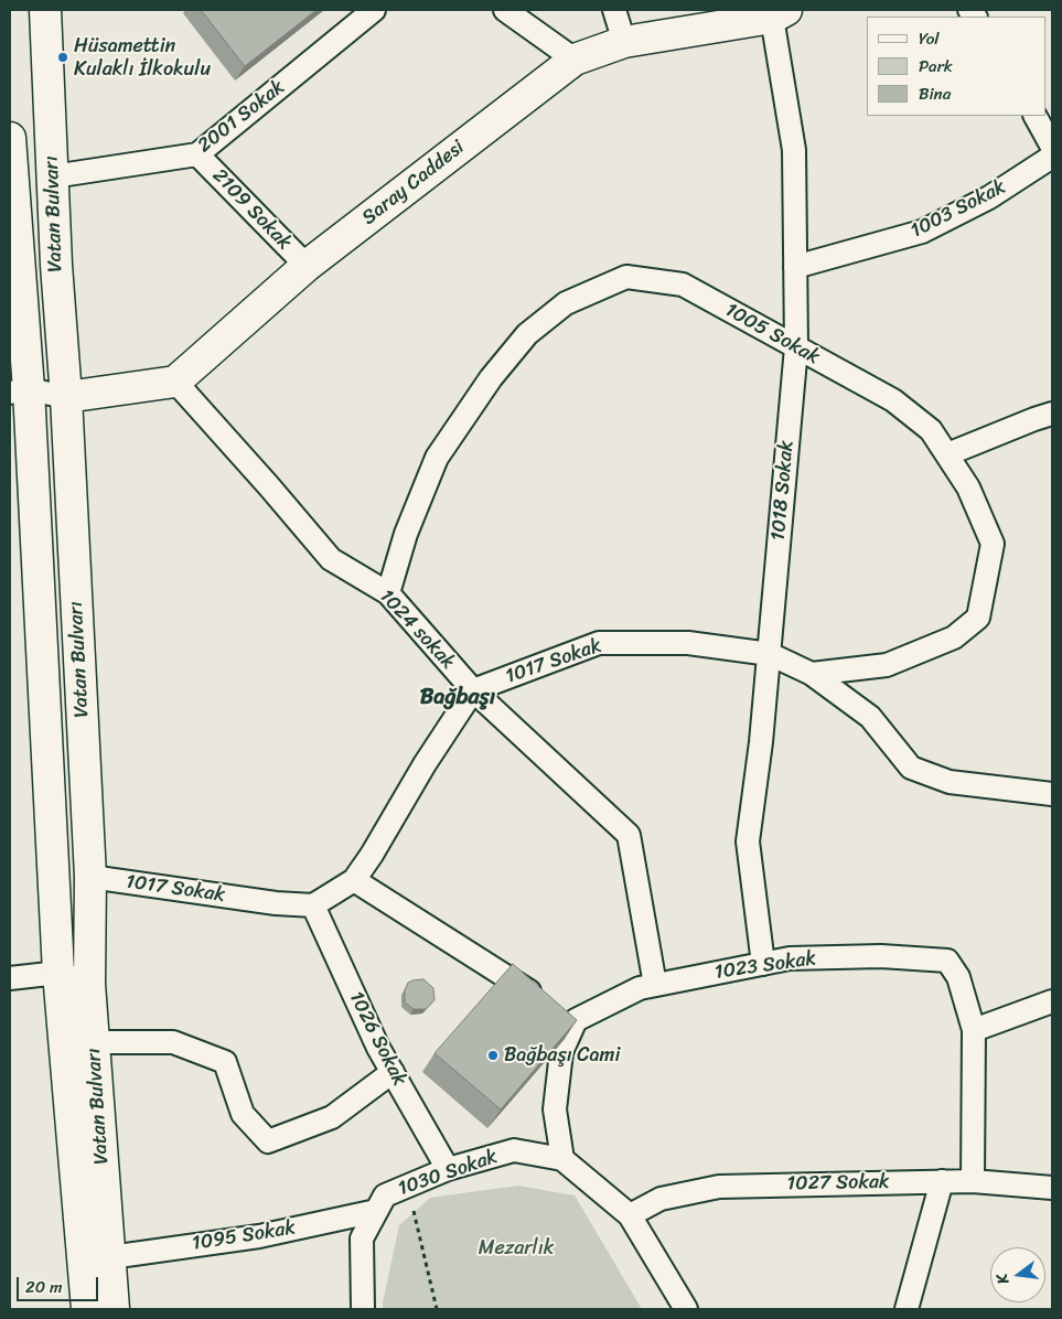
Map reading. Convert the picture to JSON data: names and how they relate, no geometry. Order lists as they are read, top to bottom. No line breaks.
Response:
{"streets":{"main road":["Saray Caddesi","Vatan Bulvarı"],"street":["2001 Sokak","2109 Sokak","1003 Sokak","1005 Sokak","1018 Sokak","1024 sokak","1017 Sokak","1023 Sokak","1026 Sokak","1030 Sokak","1027 Sokak","1095 Sokak"]},"crossings":[["2001 Sokak","2109 Sokak"],["2001 Sokak","Vatan Bulvarı"],["Saray Caddesi","2109 Sokak"],["Saray Caddesi","1018 Sokak"],["Saray Caddesi","1024 sokak"],["1003 Sokak","1018 Sokak"],["Vatan Bulvarı","1017 Sokak"],["Vatan Bulvarı","1095 Sokak"],["1005 Sokak","1018 Sokak"],["1005 Sokak","1024 sokak"],["1005 Sokak","1017 Sokak"],["1018 Sokak","1017 Sokak"],["1018 Sokak","1023 Sokak"],["1024 sokak","1017 Sokak"],["1024 sokak","1023 Sokak"],["1017 Sokak","1026 Sokak"],["1026 Sokak","1030 Sokak"],["1030 Sokak","1027 Sokak"],["1030 Sokak","1095 Sokak"]],"districts":["Bağbaşı"],"parks":["Mezarlık"],"places":["Hüsamettin Kulaklı İlkokulu","Bağbaşı Cami"],"legend":["Yol","Park","Bina"],"scale_bar":"20 m","north":"left"}
